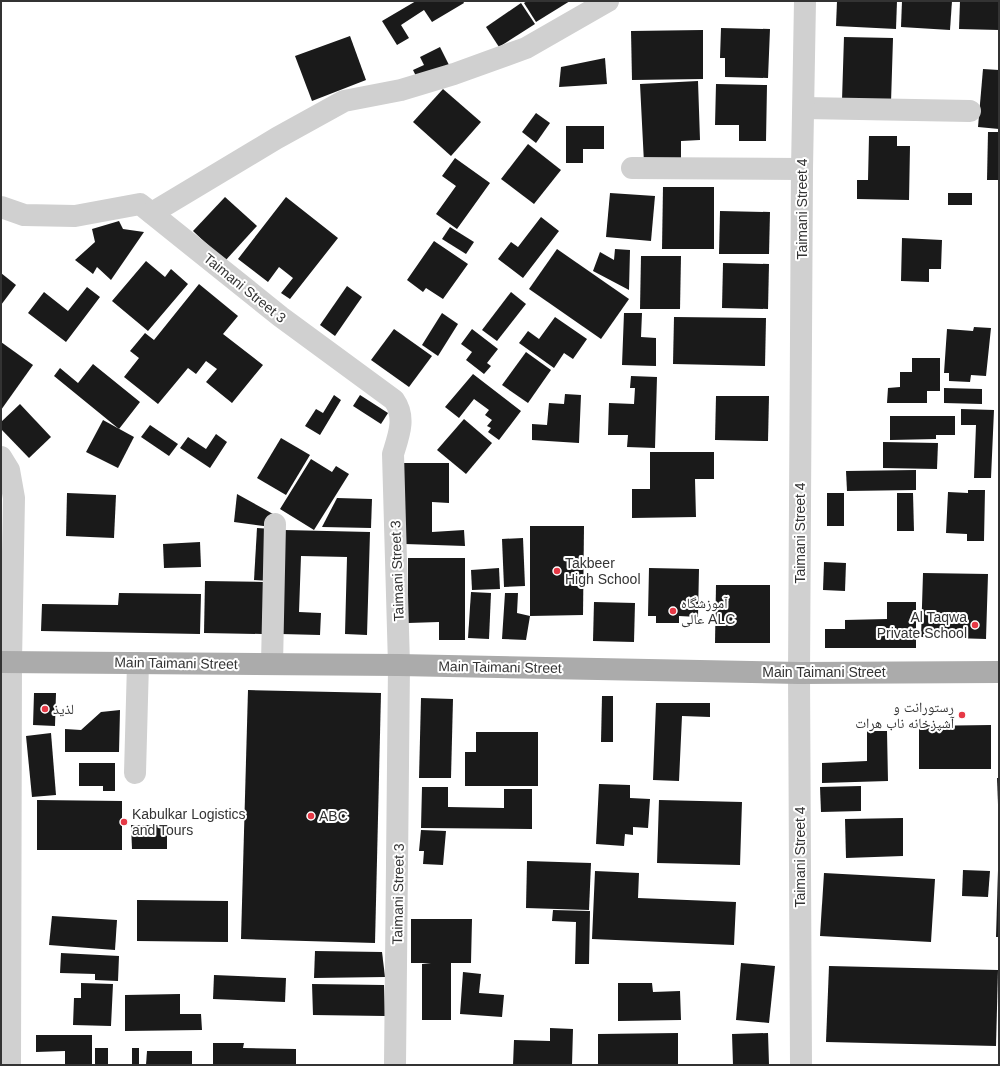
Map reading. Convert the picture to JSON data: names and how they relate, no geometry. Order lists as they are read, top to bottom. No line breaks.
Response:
{"streets":{"main road":["Main Taimani Street"],"street":["Taimani Street 4","Taimani Street 3"]},"crossings":[["Taimani Street 4","Main Taimani Street"],["Taimani Street 3","Main Taimani Street"]],"places":["Takbeer High School","آموزشگاه عالی ALC","Al Taqwa Private School","لذیذ","رستورانت و آشپزخانه ناب هرات","ABC","Kabulkar Logistics and Tours"]}
